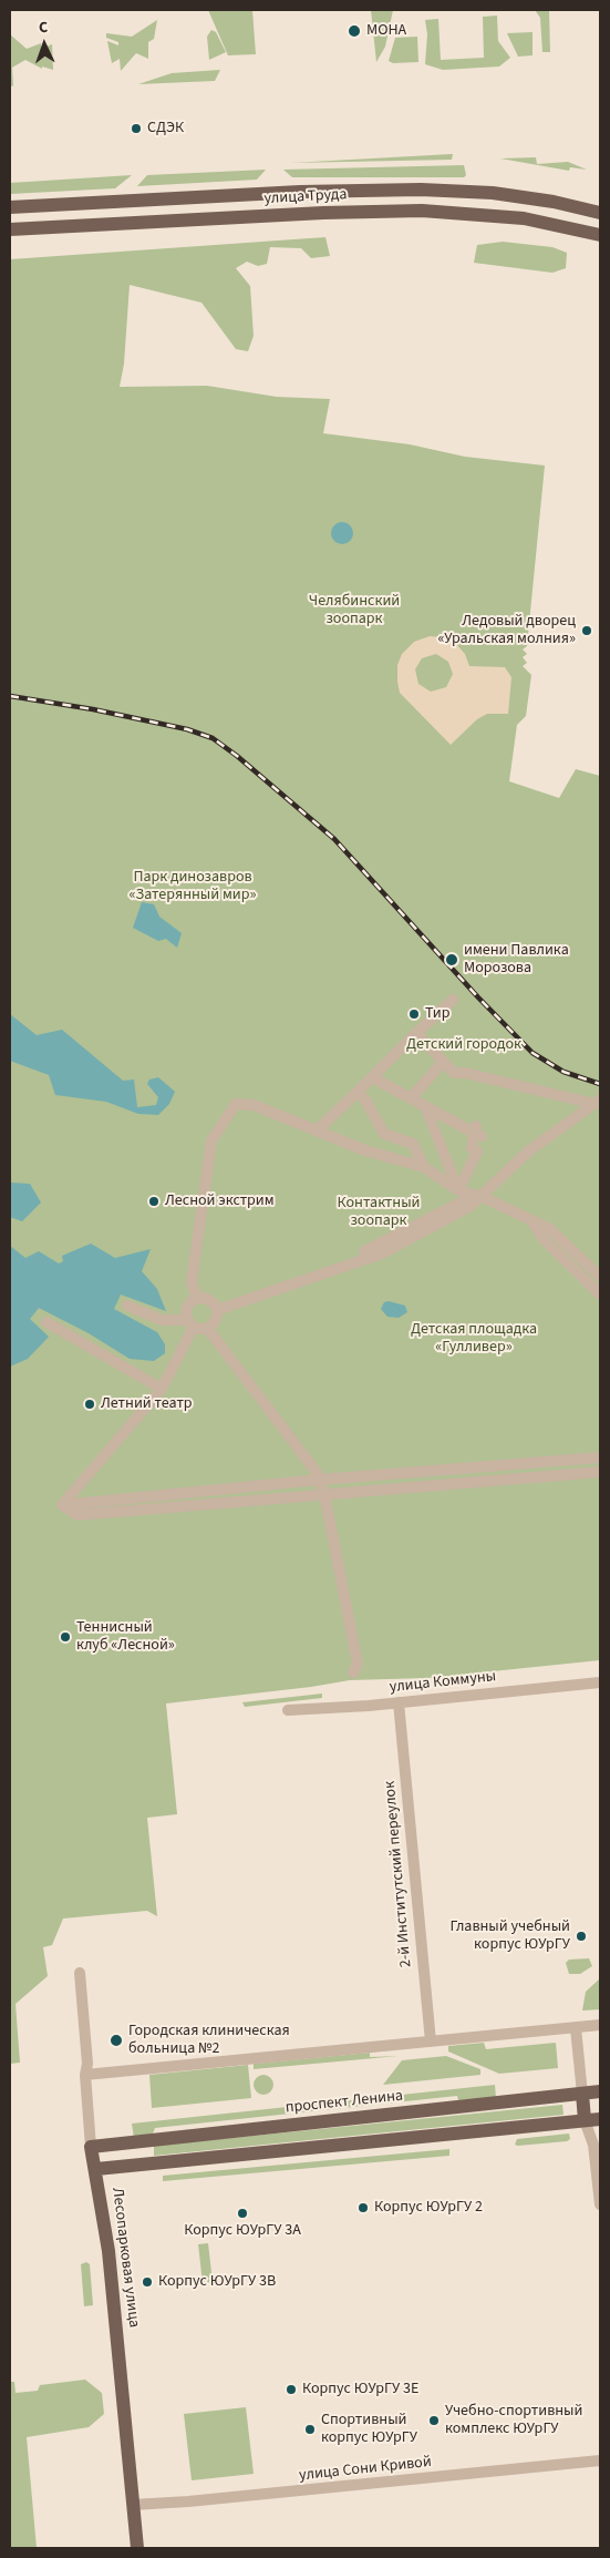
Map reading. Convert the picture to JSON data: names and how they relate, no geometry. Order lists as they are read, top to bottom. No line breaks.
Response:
{"streets":{"main road":["улица Труда","проспект Ленина","Лесопарковая улица"],"street":["улица Коммуны","2-й Институтский переулок","улица Сони Кривой"]},"crossings":[["улица Коммуны","2-й Институтский переулок"],["проспект Ленина","Лесопарковая улица"],["Лесопарковая улица","улица Сони Кривой"]],"parks":["Челябинский зоопарк","Парк динозавров «Затерянный мир»","Детский городок","Контактный зоопарк","Детская площадка «Гулливер»"],"places":["МОНА","СДЭК","Ледовый дворец «Уральская молния»","имени Павлика Морозова","Тир","Лесной экстрим","Летний театр","Теннисный клуб «Лесной»","Главный учебный корпус ЮУрГУ","Городская клиническая больница №2","Корпус ЮУрГУ 2","Корпус ЮУрГУ 3А","Корпус ЮУрГУ 3В","Корпус ЮУрГУ 3Е","Учебно-спортивный комплекс ЮУрГУ","Спортивный корпус ЮУрГУ"],"north":"top"}
